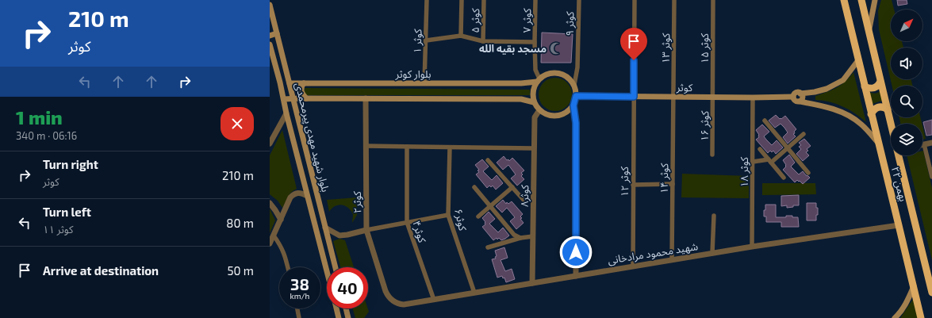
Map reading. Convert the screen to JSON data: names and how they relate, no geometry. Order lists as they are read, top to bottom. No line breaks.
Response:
{"streets":{"highway":["۲۲ بهمن"],"main road":["بلوار کوثر","کوثر","بلوار شهید مهدی پیرمحمدی"],"street":["کوثر ۵","کوثر ۷","کوثر ۹","کوثر ۱","کوثر ۱۳","۱۵ کوثر","کوثر ۱۶","کوثر ۱۸","کوثر ۱۴","کوثر ۱۲","کوثر۸","کوثر۲","کوثر۶","کوثر۴","شهید محمود مرادخانی"]},"crossings":[["کوثر ۷","کوثر ۹"],["کوثر ۷","بلوار کوثر"],["کوثر ۷","کوثر"],["کوثر ۷","کوثر۸"],["کوثر ۹","بلوار کوثر"],["کوثر ۹","کوثر"],["کوثر ۹","کوثر۸"],["کوثر ۱","بلوار کوثر"],["کوثر ۱۳","کوثر"],["کوثر ۱۳","کوثر ۱۴"],["۱۵ کوثر","کوثر"],["۱۵ کوثر","کوثر ۱۶"],["بلوار کوثر","کوثر"],["بلوار کوثر","بلوار شهید مهدی پیرمحمدی"],["بلوار کوثر","کوثر۸"],["کوثر","کوثر ۱۶"],["کوثر","کوثر ۱۸"],["کوثر","کوثر ۱۴"],["کوثر","کوثر ۱۲"],["کوثر","کوثر۸"],["کوثر ۱۸","شهید محمود مرادخانی"],["کوثر ۱۴","شهید محمود مرادخانی"],["کوثر ۱۲","شهید محمود مرادخانی"],["۲۲ بهمن","شهید محمود مرادخانی"],["کوثر۸","شهید محمود مرادخانی"],["کوثر۲","شهید محمود مرادخانی"],["کوثر۶","شهید محمود مرادخانی"],["کوثر۴","شهید محمود مرادخانی"]],"places":{"mosque":["مسجد بقیه الله"]},"north":"top right","page":{"turn":["210 m","کوثر"],"heading":["1 min","340 m · 06:16"],"list":[{"name":"Turn right","note":"کوثر","value":"210 m"},{"name":"Turn left","note":"کوثر ۱۱","value":"80 m"},{"name":"Arrive at destination","value":"50 m"}],"speed":"38 km/h","limit":"40"}}
